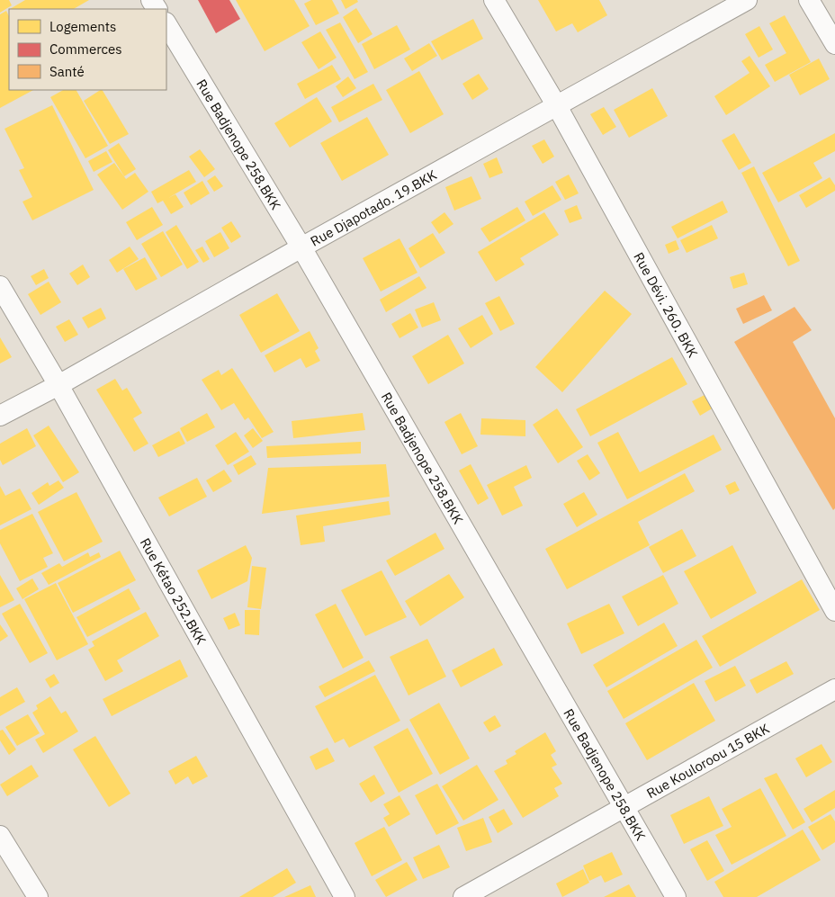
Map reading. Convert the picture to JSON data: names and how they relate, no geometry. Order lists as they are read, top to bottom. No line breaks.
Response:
{"streets":{"street":["Rue Badjenope 258.BKK","Rue Djapotado. 19.BKK","Rue Dévi. 260. BKK","Rue Kétao 252.BKK","Rue Kouloroou 15 BKK"]},"crossings":[["Rue Badjenope 258.BKK","Rue Djapotado. 19.BKK"],["Rue Badjenope 258.BKK","Rue Kouloroou 15 BKK"],["Rue Djapotado. 19.BKK","Rue Dévi. 260. BKK"],["Rue Djapotado. 19.BKK","Rue Kétao 252.BKK"]],"legend":["Logements","Commerces","Santé"]}
